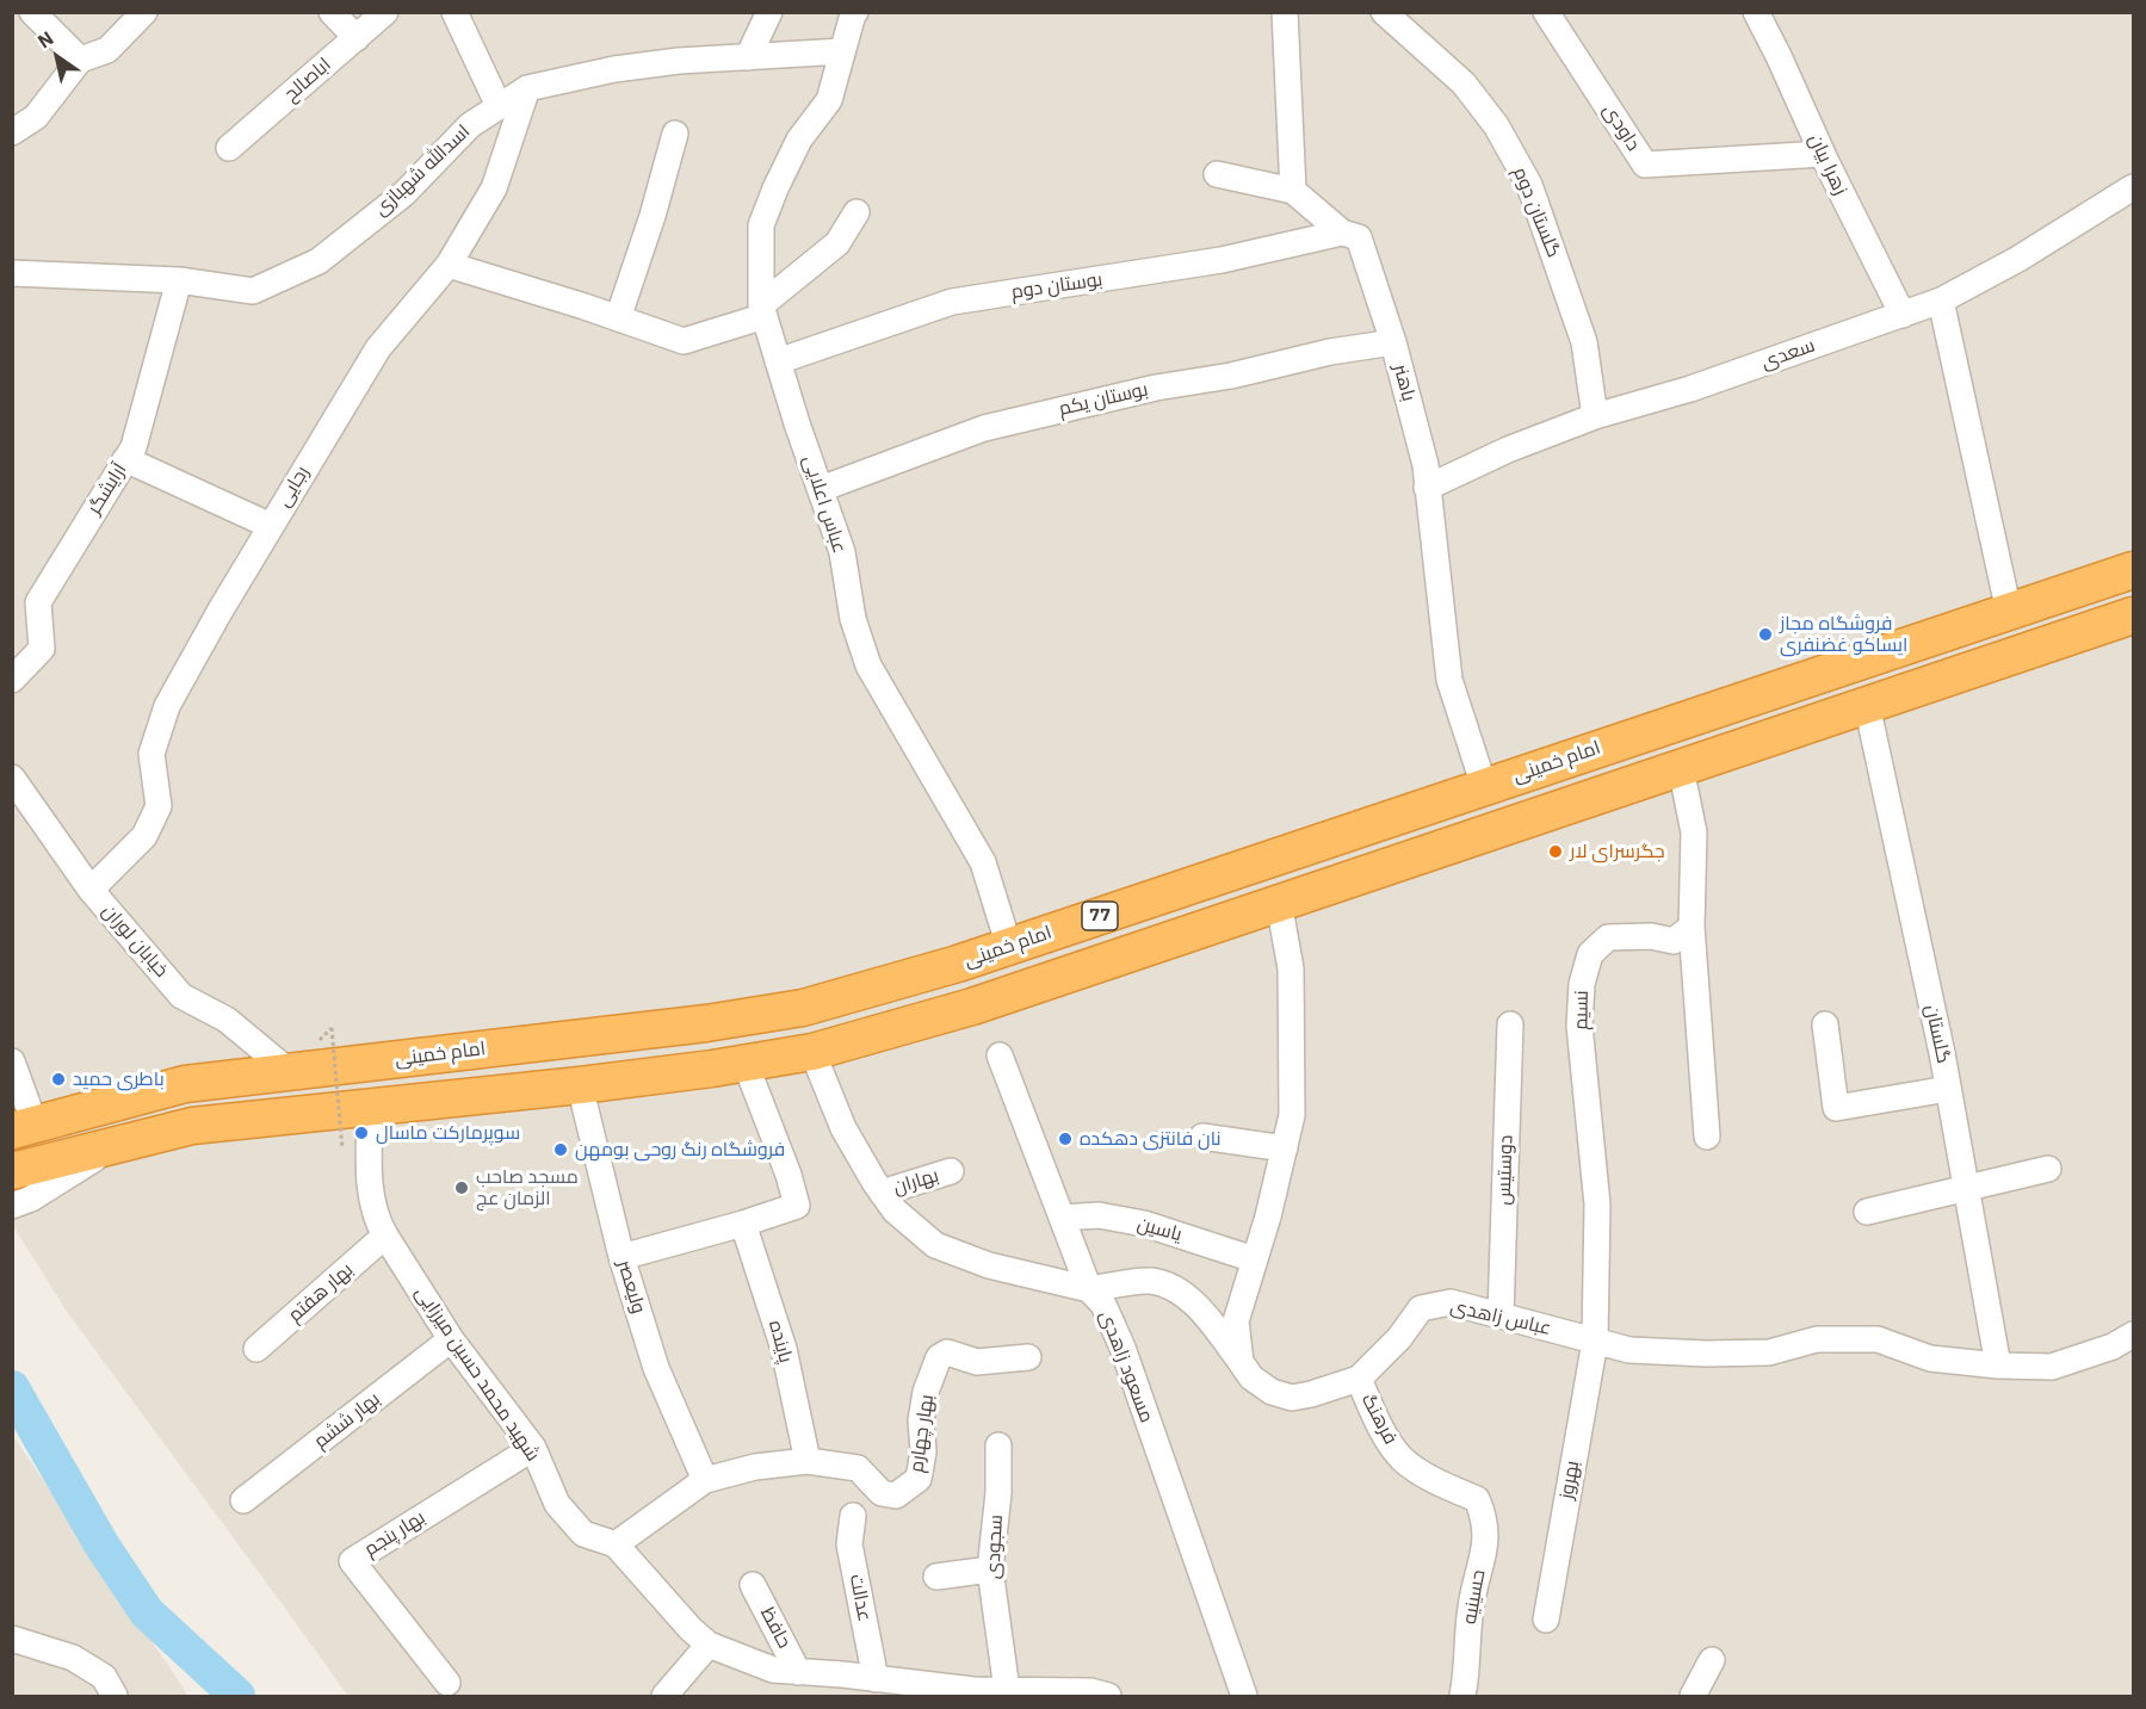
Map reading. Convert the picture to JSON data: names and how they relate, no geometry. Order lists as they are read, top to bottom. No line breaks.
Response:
{"streets":{"highway":["امام خمینی","77"],"street":["اباصالح","داودی","زهرا بیان","اسدالله شهبازی","گلستان دوم","بوستان دوم","سعدی","باهنر","بوستان یکم","رجایی","آرایشگر","عباس اعلایی","خیابان لوران","نسیم","گلستان","دوستیس","بهاران","یاسین","ولیعصر","بهار هفتم","عباس زاهدی","پاینده","مسعود زاهدی","شهید محمد حسین میرزایی","فرهنگ","بهار ششم","بهار چهارم","بهروز","بهار پنجم","سجودی","حسینیه","عدالت","حافظ"]},"crossings":[["داودی","زهرا بیان"],["زهرا بیان","سعدی"],["اسدالله شهبازی","رجایی"],["اسدالله شهبازی","آرایشگر"],["اسدالله شهبازی","عباس اعلایی"],["گلستان دوم","سعدی"],["بوستان دوم","باهنر"],["بوستان دوم","عباس اعلایی"],["سعدی","باهنر"],["باهنر","بوستان یکم"],["باهنر","امام خمینی"],["بوستان یکم","عباس اعلایی"],["رجایی","خیابان لوران"],["عباس اعلایی","امام خمینی"],["امام خمینی","خیابان لوران"],["77","گلستان"],["77","ولیعصر"],["77","مسعود زاهدی"],["77","شهید محمد حسین میرزایی"],["نسیم","عباس زاهدی"],["نسیم","بهروز"],["گلستان","عباس زاهدی"],["دوستیس","عباس زاهدی"],["بهاران","مسعود زاهدی"],["ولیعصر","بهار چهارم"],["بهار هفتم","شهید محمد حسین میرزایی"],["عباس زاهدی","مسعود زاهدی"],["عباس زاهدی","فرهنگ"],["عباس زاهدی","بهروز"],["پاینده","بهار چهارم"],["شهید محمد حسین میرزایی","بهار ششم"],["شهید محمد حسین میرزایی","بهار چهارم"],["شهید محمد حسین میرزایی","بهار پنجم"],["شهید محمد حسین میرزایی","سجودی"],["شهید محمد حسین میرزایی","عدالت"],["شهید محمد حسین میرزایی","حافظ"],["فرهنگ","حسینیه"]],"places":["فروشگاه مجاز ایساکو غضنفری","جگرسرای لار","باطری حمید","سوپرمارکت ماسال","نان فانتزی دهکده","فروشگاه رنگ روحی بومهن","مسجد صاحب الزمان عج"],"north":"top left"}
